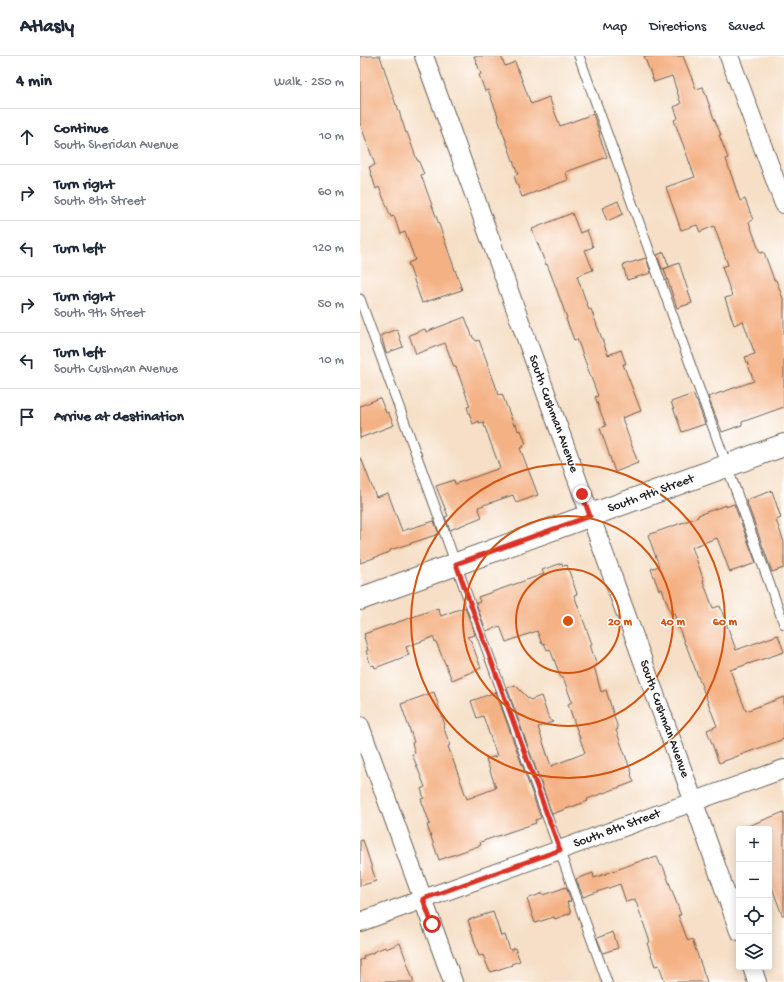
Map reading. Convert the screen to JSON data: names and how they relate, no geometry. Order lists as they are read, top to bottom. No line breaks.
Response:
{"streets":{"street":["South Cushman Avenue","South 9th Street","South 8th Street"]},"crossings":[["South Cushman Avenue","South 9th Street"],["South Cushman Avenue","South 8th Street"]],"page":{"header":"Atlasly","nav":["Map","Directions","Saved"],"heading":["4 min","Walk · 250 m"],"list":[["Continue","South Sheridan Avenue","10 m"],["Turn right","South 8th Street","60 m"],["Turn left","120 m"],["Turn right","South 9th Street","50 m"],["Turn left","South Cushman Avenue","10 m"],"Arrive at destination"],"map_buttons":["+","−"]},"rings":["20 m","40 m","60 m"]}
